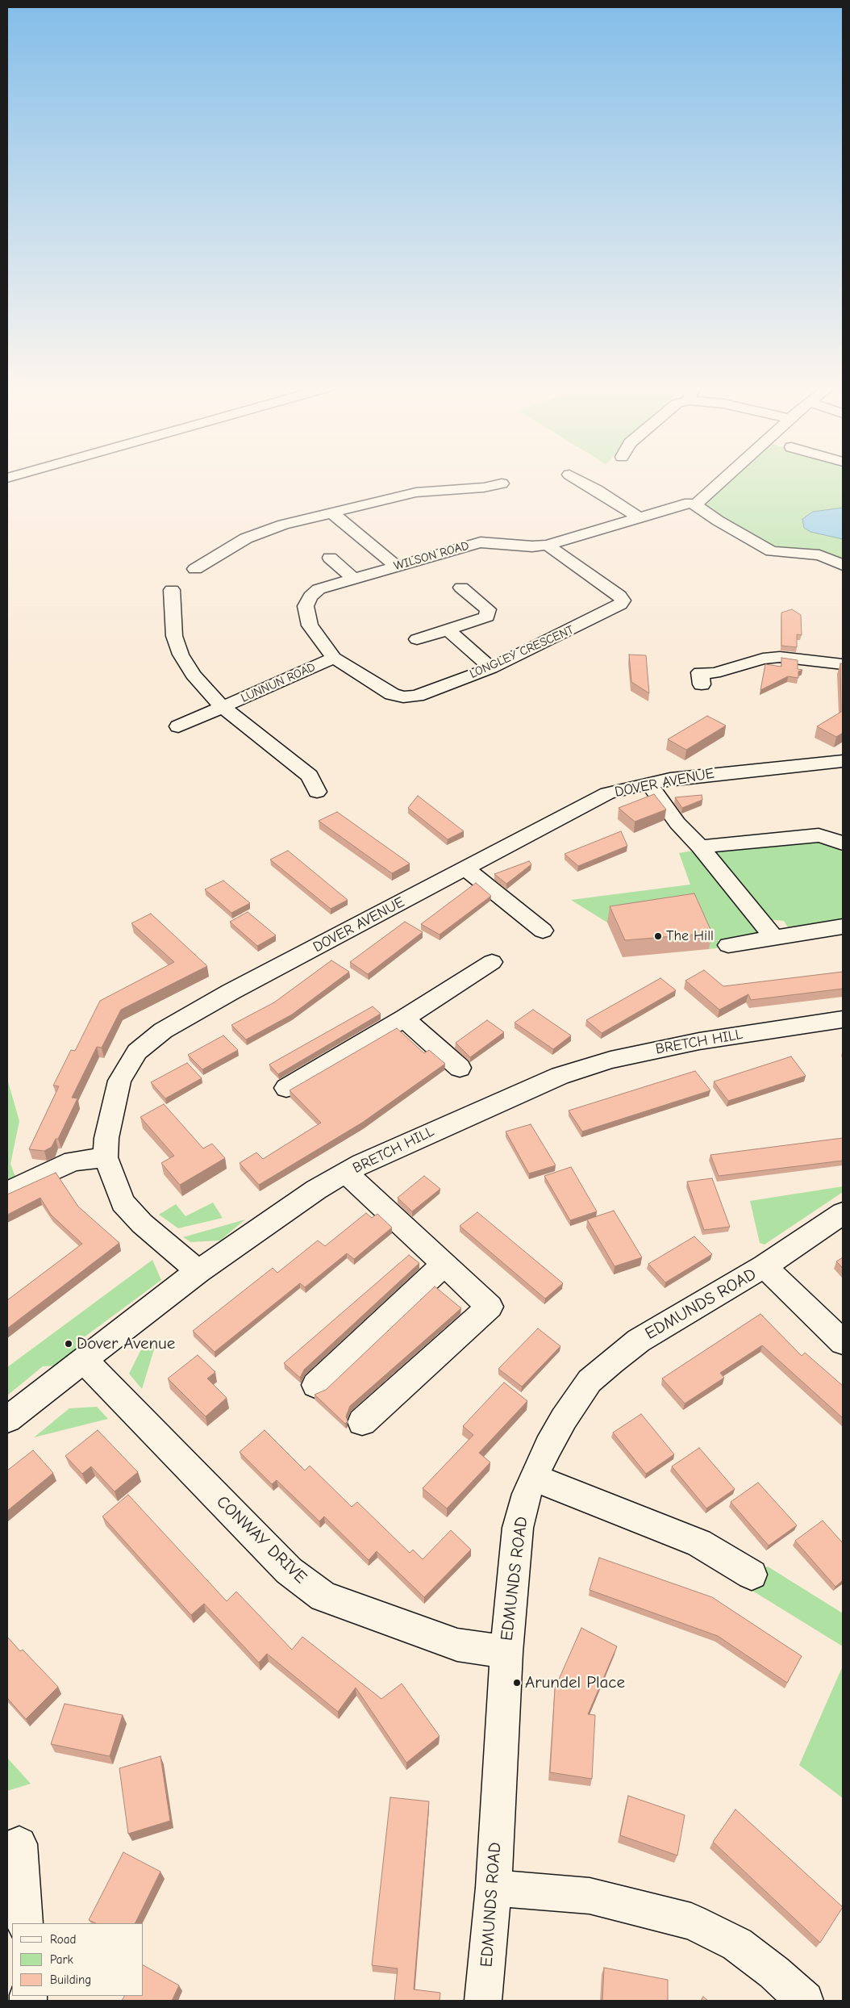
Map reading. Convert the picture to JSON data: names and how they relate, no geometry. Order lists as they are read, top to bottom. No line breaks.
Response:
{"streets":{"street":["WILSON ROAD","LONGLEY CRESCENT","LUNNUN ROAD","DOVER AVENUE","BRETCH HILL","EDMUNDS ROAD","CONWAY DRIVE"]},"crossings":[["WILSON ROAD","LONGLEY CRESCENT"],["WILSON ROAD","LUNNUN ROAD"],["LONGLEY CRESCENT","LUNNUN ROAD"],["DOVER AVENUE","BRETCH HILL"],["BRETCH HILL","CONWAY DRIVE"],["EDMUNDS ROAD","CONWAY DRIVE"]],"places":["The Hill","Dover Avenue","Arundel Place"],"legend":["Road","Park","Building"]}
